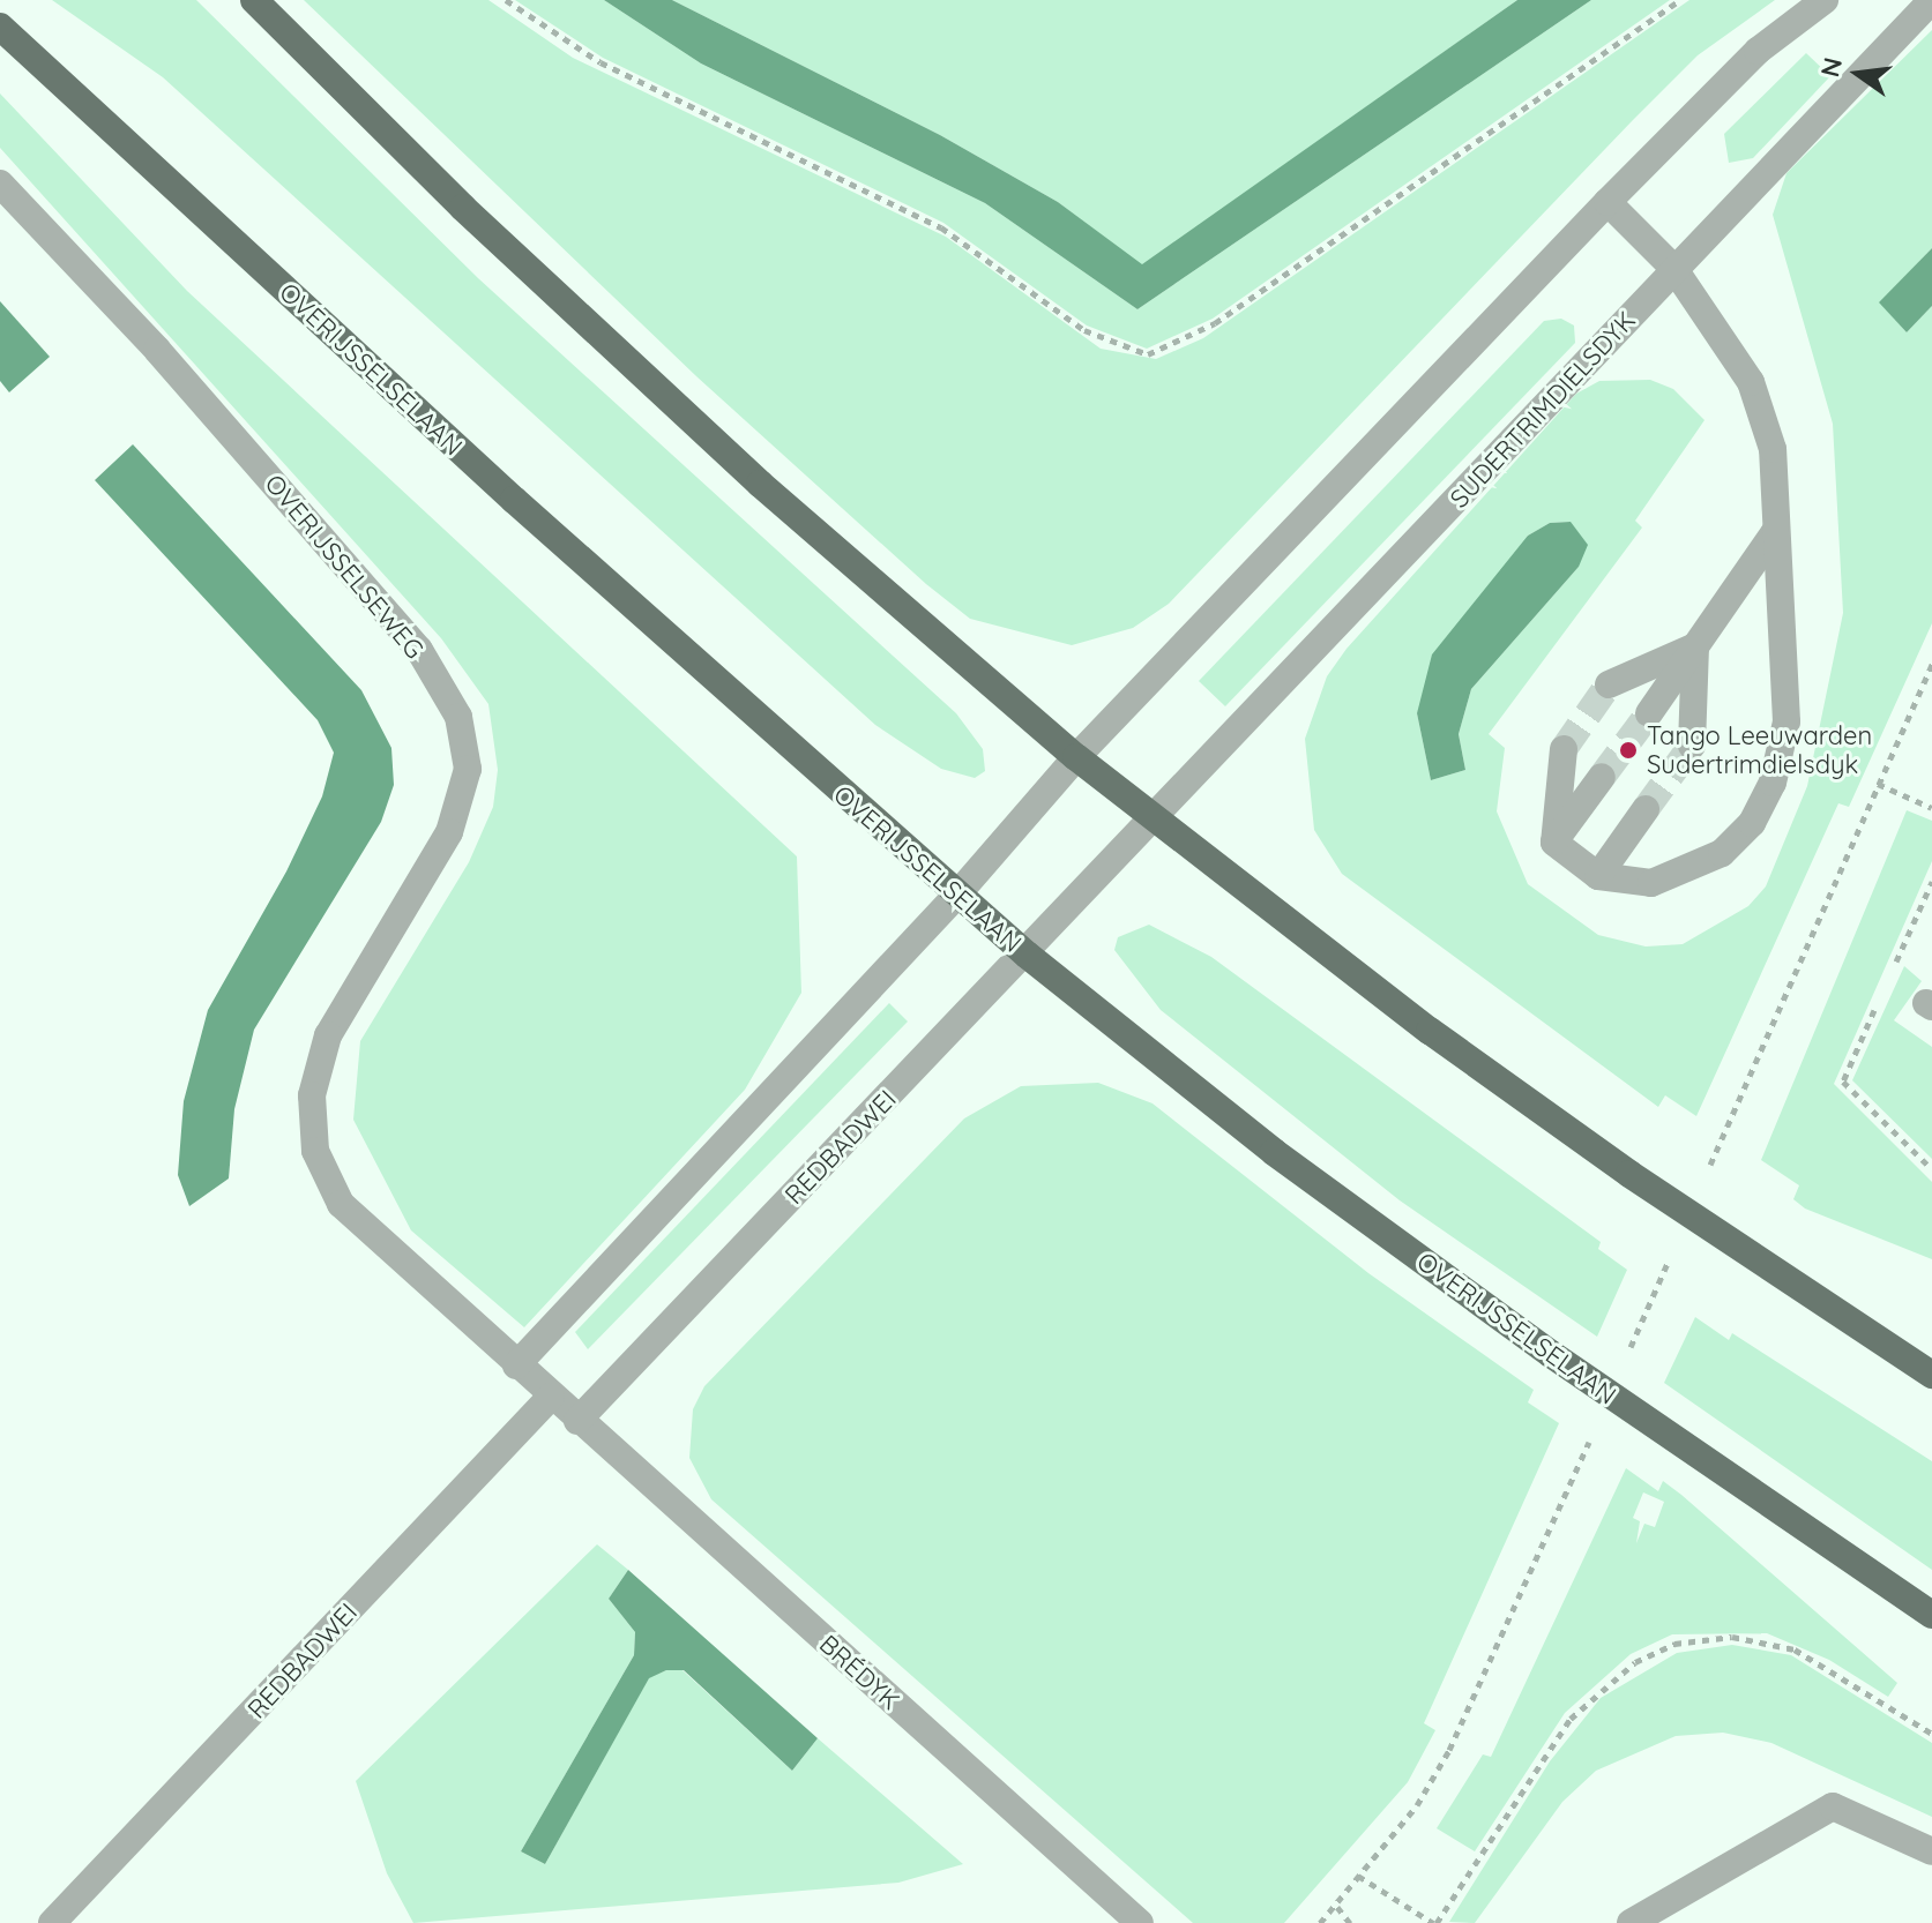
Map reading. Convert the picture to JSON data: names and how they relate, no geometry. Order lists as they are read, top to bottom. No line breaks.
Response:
{"streets":{"main road":["OVERIJSSELSELAAN"],"street":["SUDERTRIMDIELSDYK","OVERIJSSELSEWEG","REDBADWEI","BRÉDYK"]},"crossings":[["OVERIJSSELSELAAN","SUDERTRIMDIELSDYK"],["OVERIJSSELSELAAN","REDBADWEI"],["SUDERTRIMDIELSDYK","REDBADWEI"],["OVERIJSSELSEWEG","REDBADWEI"],["OVERIJSSELSEWEG","BRÉDYK"],["REDBADWEI","BRÉDYK"]],"places":["Tango Leeuwarden Sudertrimdielsdyk"],"north":"left"}
